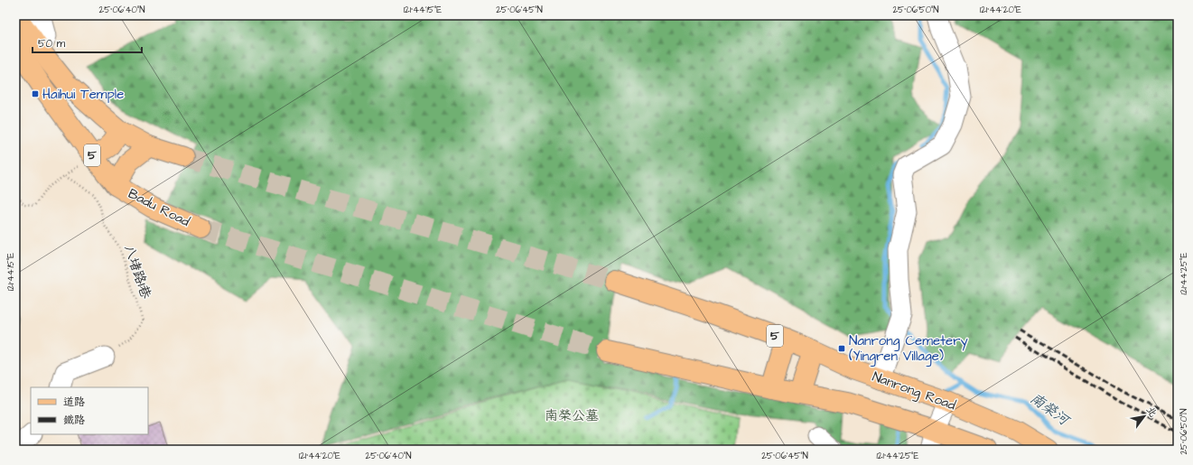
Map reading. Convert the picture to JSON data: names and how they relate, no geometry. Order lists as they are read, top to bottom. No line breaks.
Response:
{"streets":{"main road":["5","Badu Road","Nanrong Road"],"path":["八堵路1巷"]},"crossings":[["5","Nanrong Road"]],"water":["南榮河"],"parks":["南榮公墓"],"places":{"transit":["Haihui Temple","Nanrong Cemetery (Yingren Village)"]},"legend":["道路","鐵路"],"scale_bar":"50 m","north":"top right","coordinates":["25°06'40\"N","121°44'15\"E","25°06'45\"N","25°06'50\"N","121°44'20\"E","121°44'25\"E"]}
